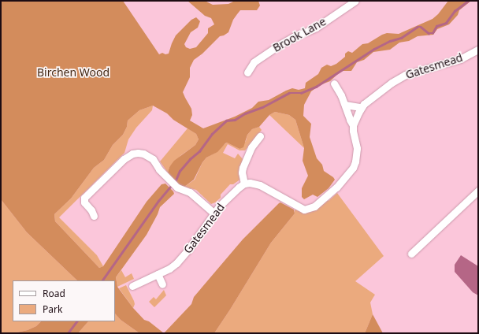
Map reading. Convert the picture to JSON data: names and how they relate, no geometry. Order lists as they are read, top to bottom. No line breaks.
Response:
{"streets":{"street":["Brook Lane","Gatesmead"]},"parks":["Birchen Wood"],"legend":["Road","Park"]}
